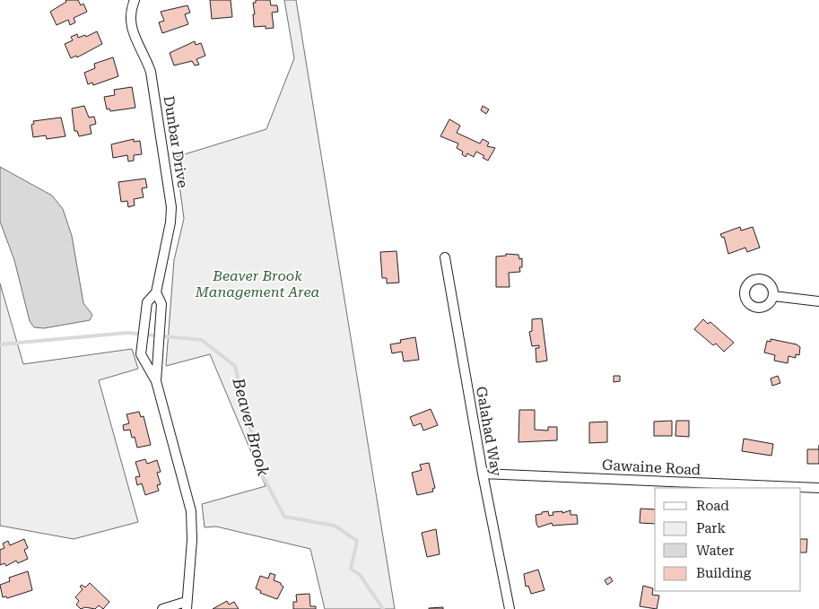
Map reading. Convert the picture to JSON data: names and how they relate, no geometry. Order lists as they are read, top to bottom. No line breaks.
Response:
{"streets":{"street":["Dunbar Drive","Galahad Way","Gawaine Road"]},"crossings":[["Galahad Way","Gawaine Road"]],"water":["Beaver Brook"],"parks":["Beaver Brook Management Area"],"legend":["Road","Park","Water","Building"]}
